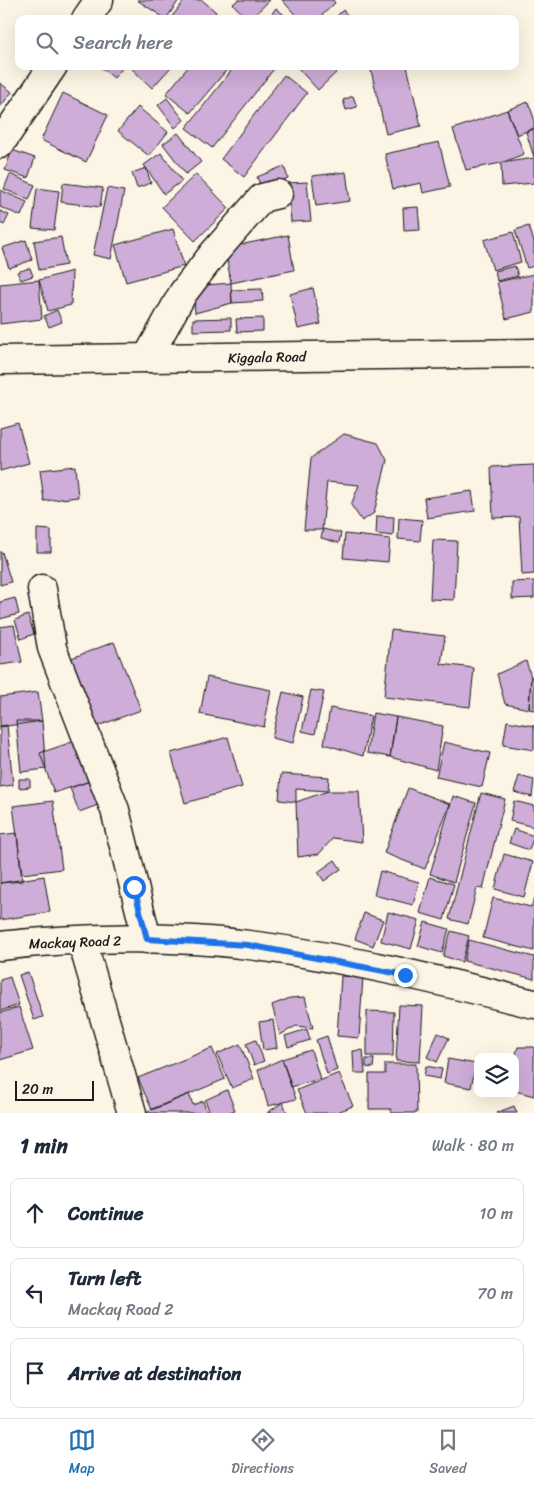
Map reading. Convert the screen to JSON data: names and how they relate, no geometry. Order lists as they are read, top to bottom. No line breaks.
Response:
{"streets":{"street":["Kiggala Road","Mackay Road 2"]},"scale_bar":"20 m","page":{"search":"Search here","scale":"20 m","heading":["1 min","Walk · 80 m"],"list":[["Continue","10 m"],["Turn left","Mackay Road 2","70 m"],"Arrive at destination"],"nav":["Map","Directions","Saved"]}}
